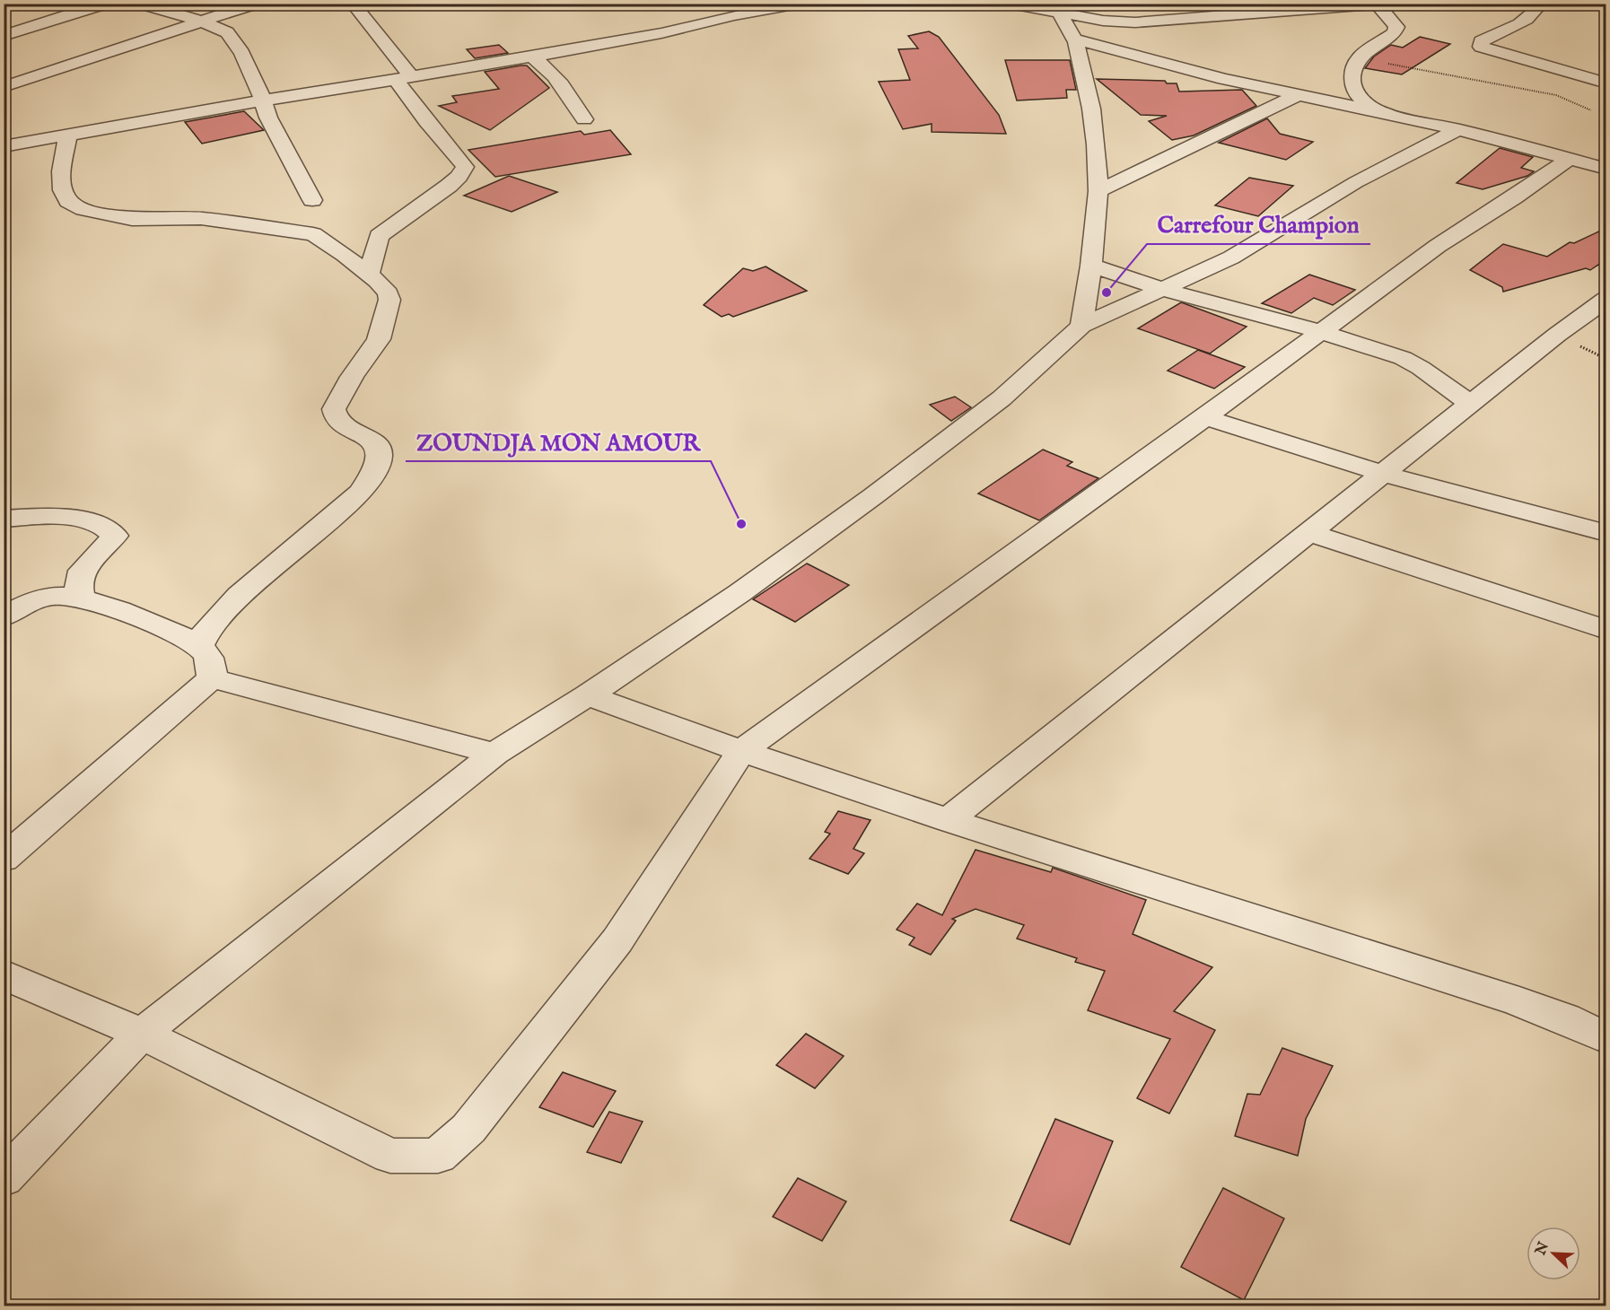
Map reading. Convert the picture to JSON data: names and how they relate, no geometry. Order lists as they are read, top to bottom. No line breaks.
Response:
{"places":["Carrefour Champion","ZOUNDJA MON AMOUR"],"north":"top left"}
